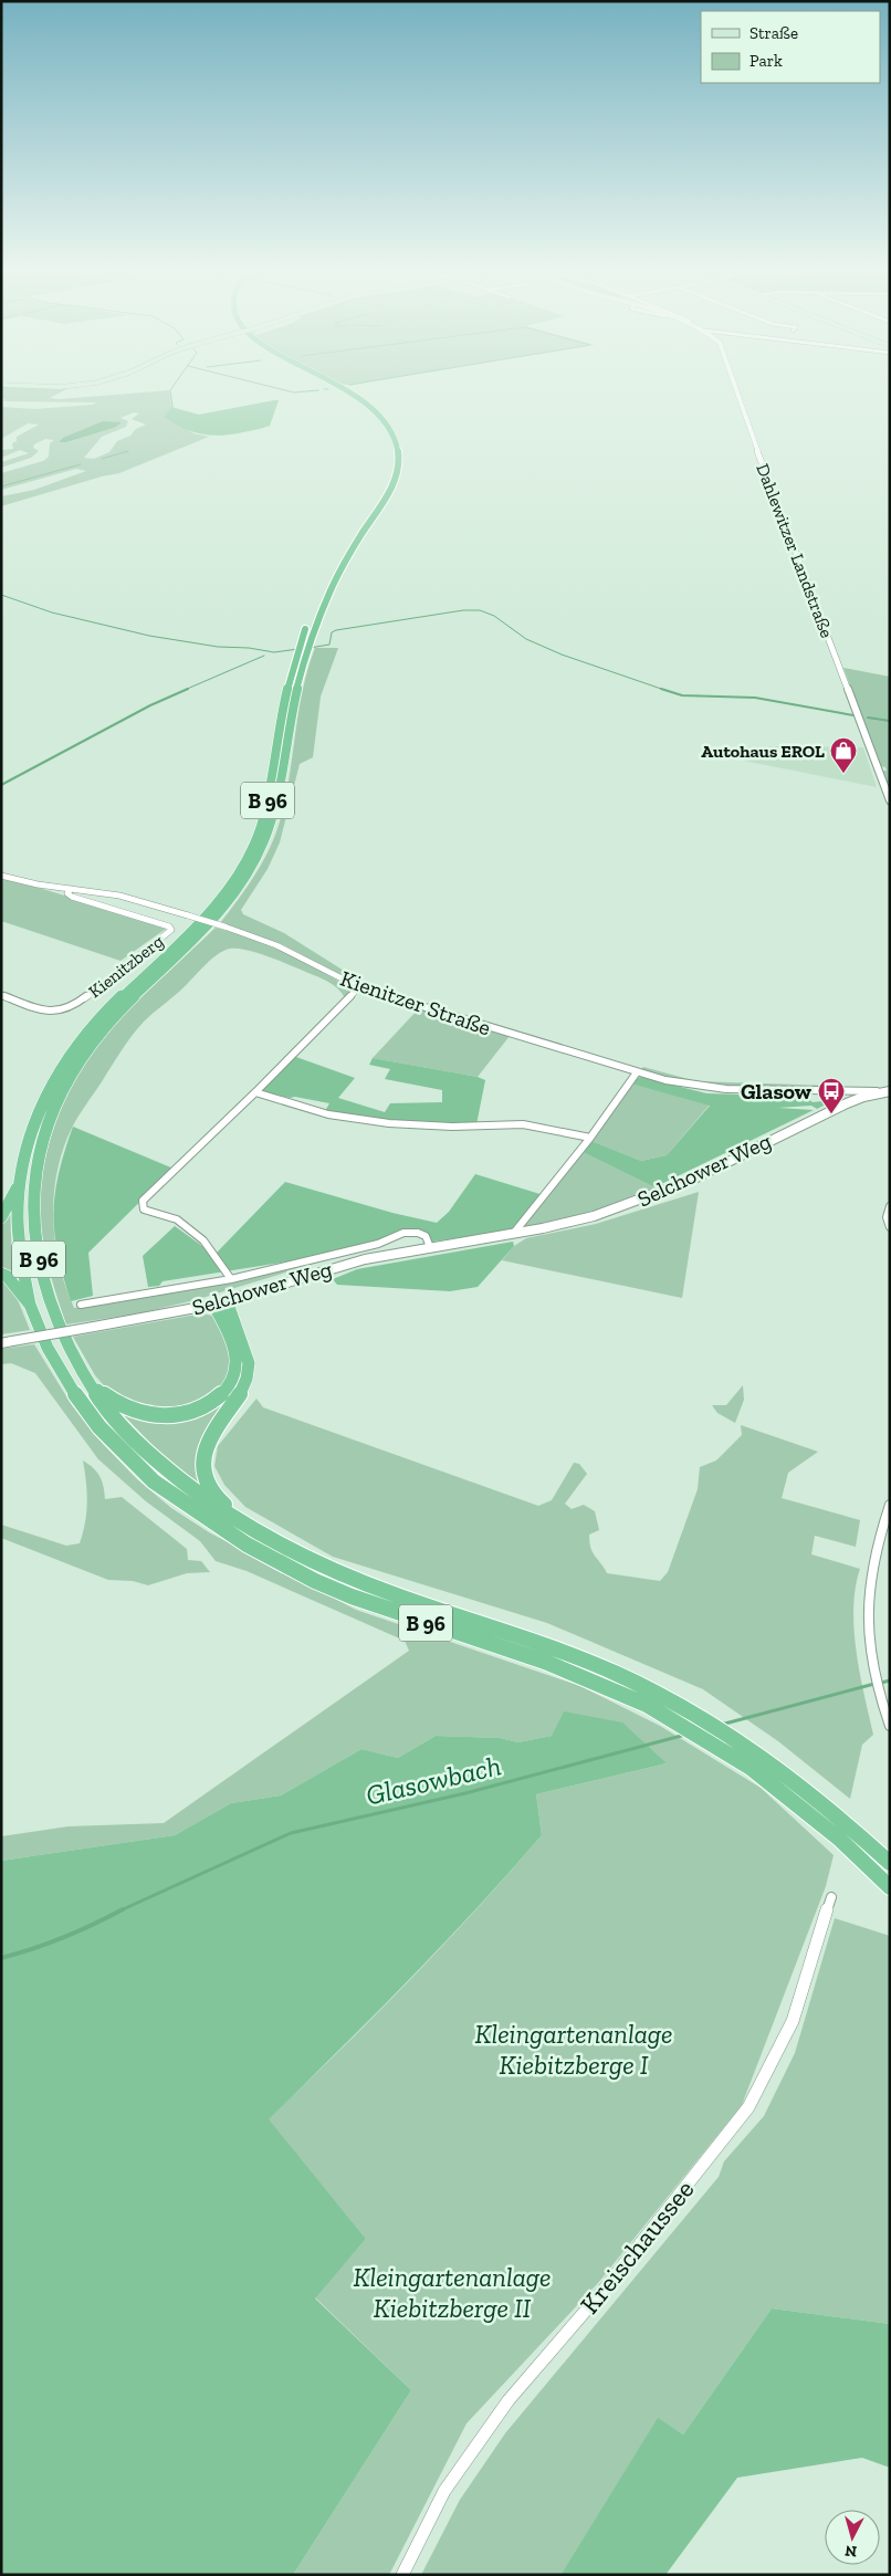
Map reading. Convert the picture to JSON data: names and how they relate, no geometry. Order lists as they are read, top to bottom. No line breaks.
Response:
{"streets":{"highway":["B 96"],"street":["Dahlewitzer Landstraße","Kienitzberg","Kienitzer Straße","Selchower Weg","Kreischaussee"]},"crossings":[["Kienitzberg","Kienitzer Straße"],["Kienitzer Straße","Selchower Weg"]],"water":["Glasowbach"],"parks":["Kleingartenanlage Kiebitzberge I","Kleingartenanlage Kiebitzberge II"],"places":{"shop":["Autohaus EROL"],"bus stop":["Glasow"]},"legend":["Straße","Park"],"north":"bottom"}
